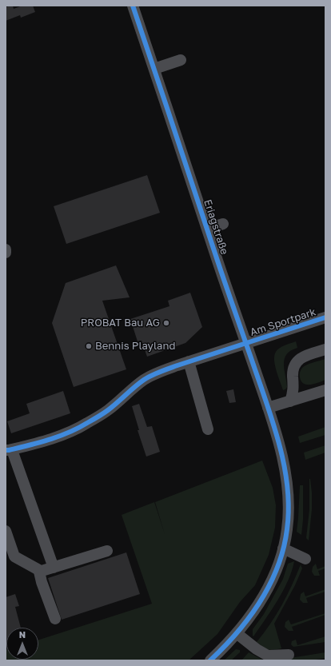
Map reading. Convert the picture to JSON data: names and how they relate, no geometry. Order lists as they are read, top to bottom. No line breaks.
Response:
{"streets":{"street":["Eriagstraße","Am Sportpark"]},"crossings":[["Eriagstraße","Am Sportpark"]],"places":["PROBAT Bau AG","Bennis Playland"],"north":"top"}
